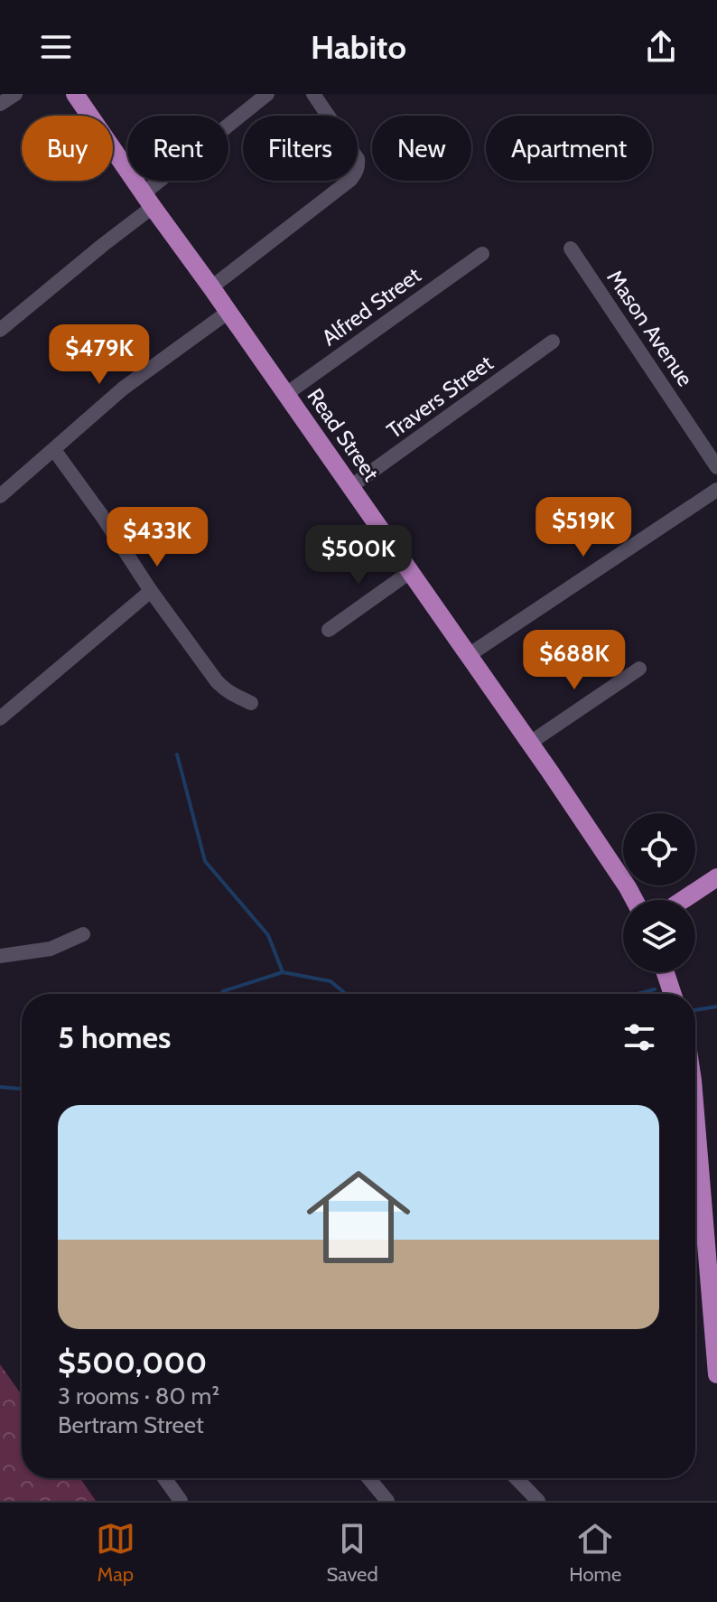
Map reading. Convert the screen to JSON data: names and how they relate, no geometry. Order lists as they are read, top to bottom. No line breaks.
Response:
{"streets":{"main road":["Read Street"],"street":["Alfred Street","Mason Avenue","Travers Street"]},"crossings":[["Alfred Street","Read Street"],["Travers Street","Read Street"]],"page":{"header":"Habito","chip":["Buy","Rent","Filters","New","Apartment"],"price":["$479K","$519K","$433K","$500K","$688K"],"heading":"5 homes","list":[{"name":"$500,000","note":"3 rooms · 80 m² · Bertram Street"}],"tabs":["Map","Saved","Home"]}}
